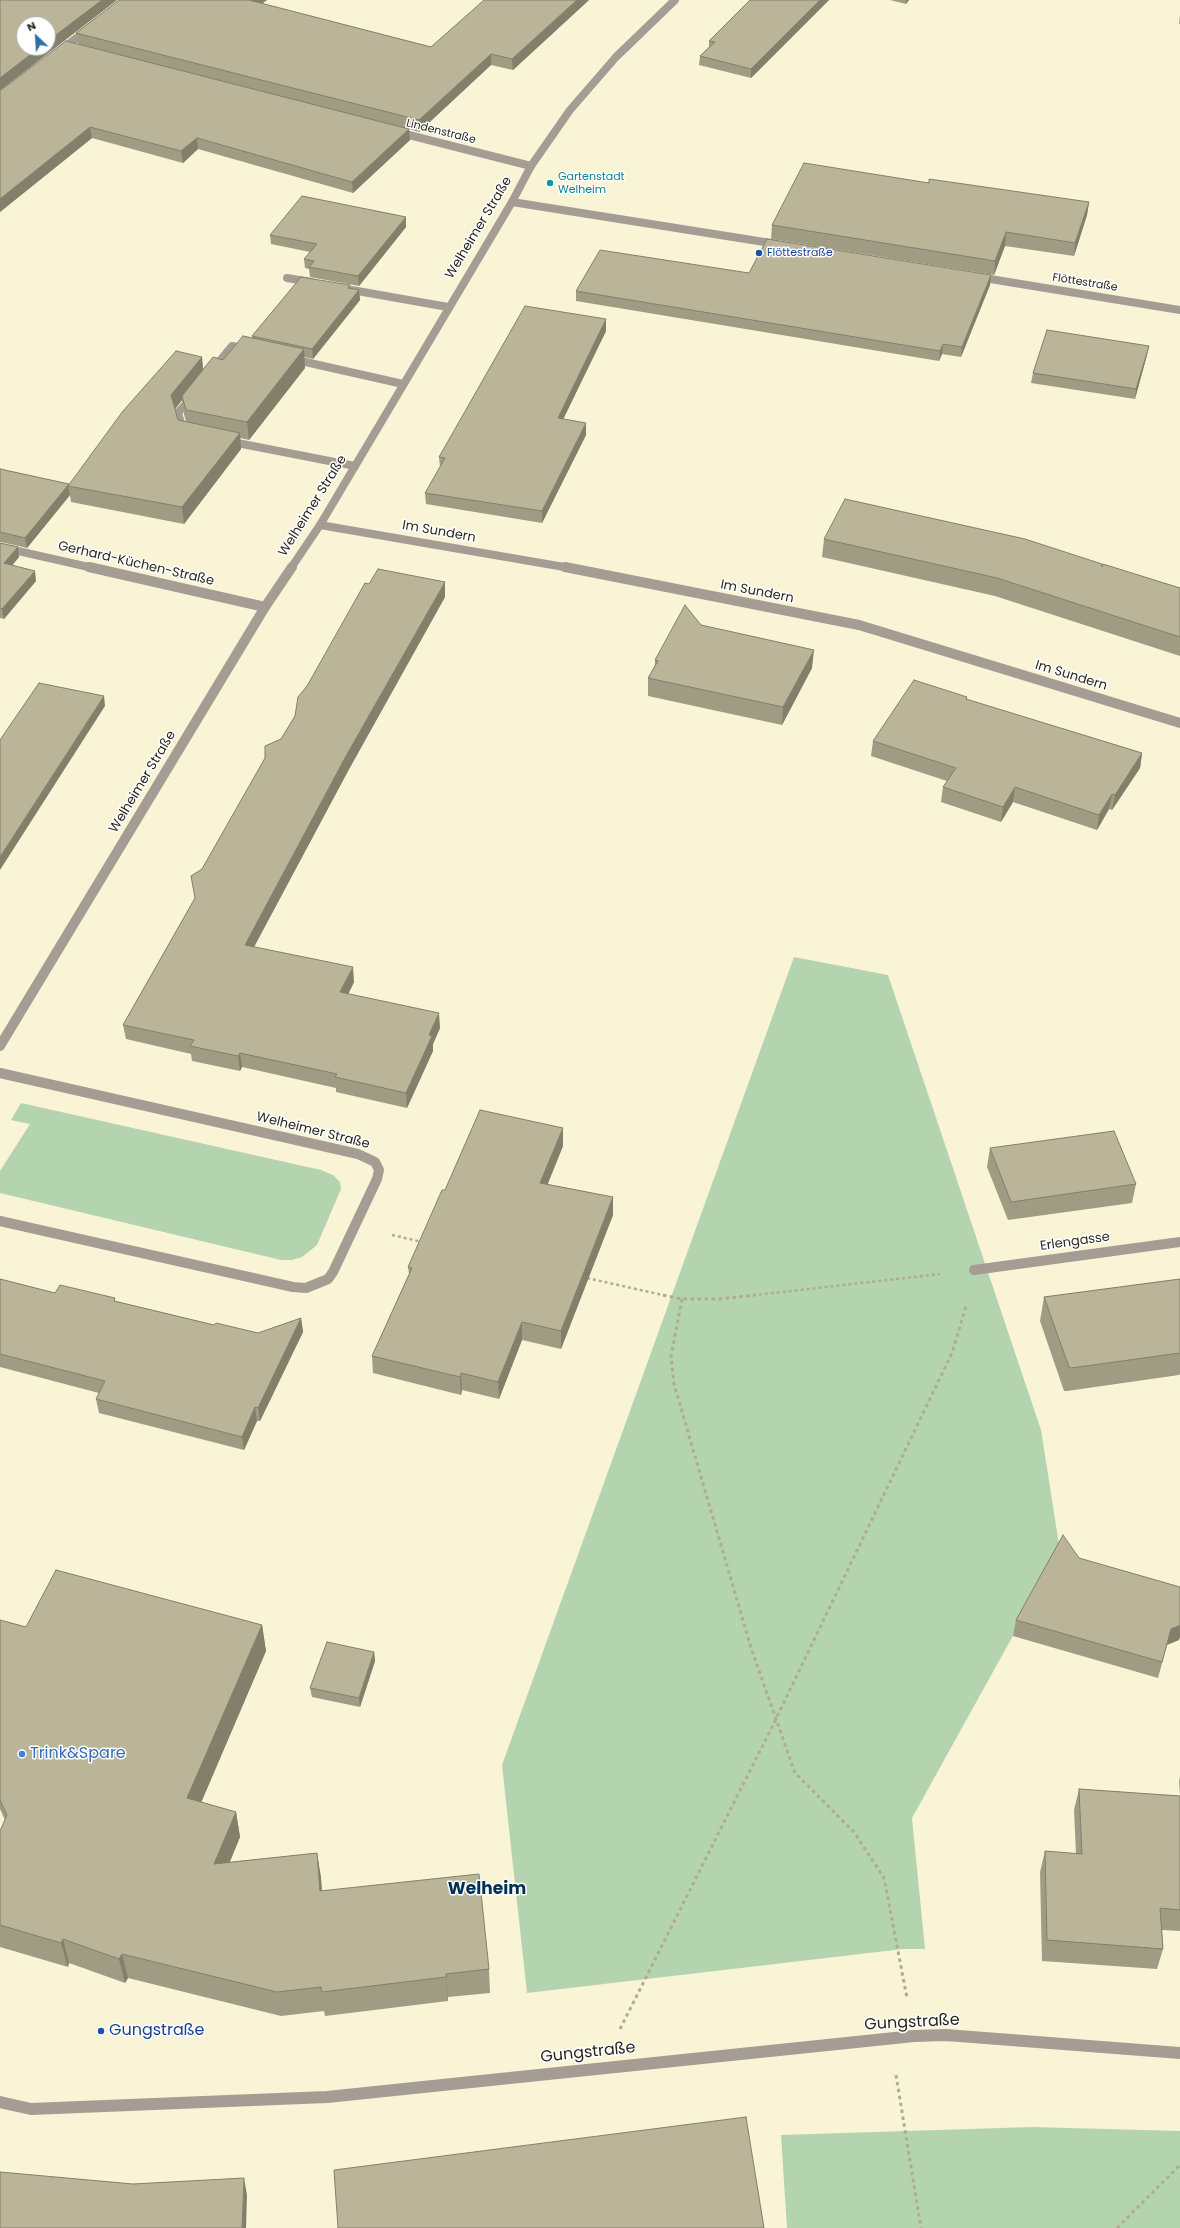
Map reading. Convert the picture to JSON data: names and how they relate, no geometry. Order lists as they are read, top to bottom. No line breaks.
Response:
{"streets":{"street":["Lindenstraße","Welheimer Straße","Flöttestraße","Im Sundern","Gerhard-Küchen-Straße","Erlengasse","Gungstraße"]},"crossings":[["Lindenstraße","Welheimer Straße"],["Welheimer Straße","Im Sundern"],["Welheimer Straße","Gerhard-Küchen-Straße"]],"districts":["Welheim"],"places":["Gartenstadt Welheim","Flöttestraße","Trink&Spare","Gungstraße"],"north":"top left"}
